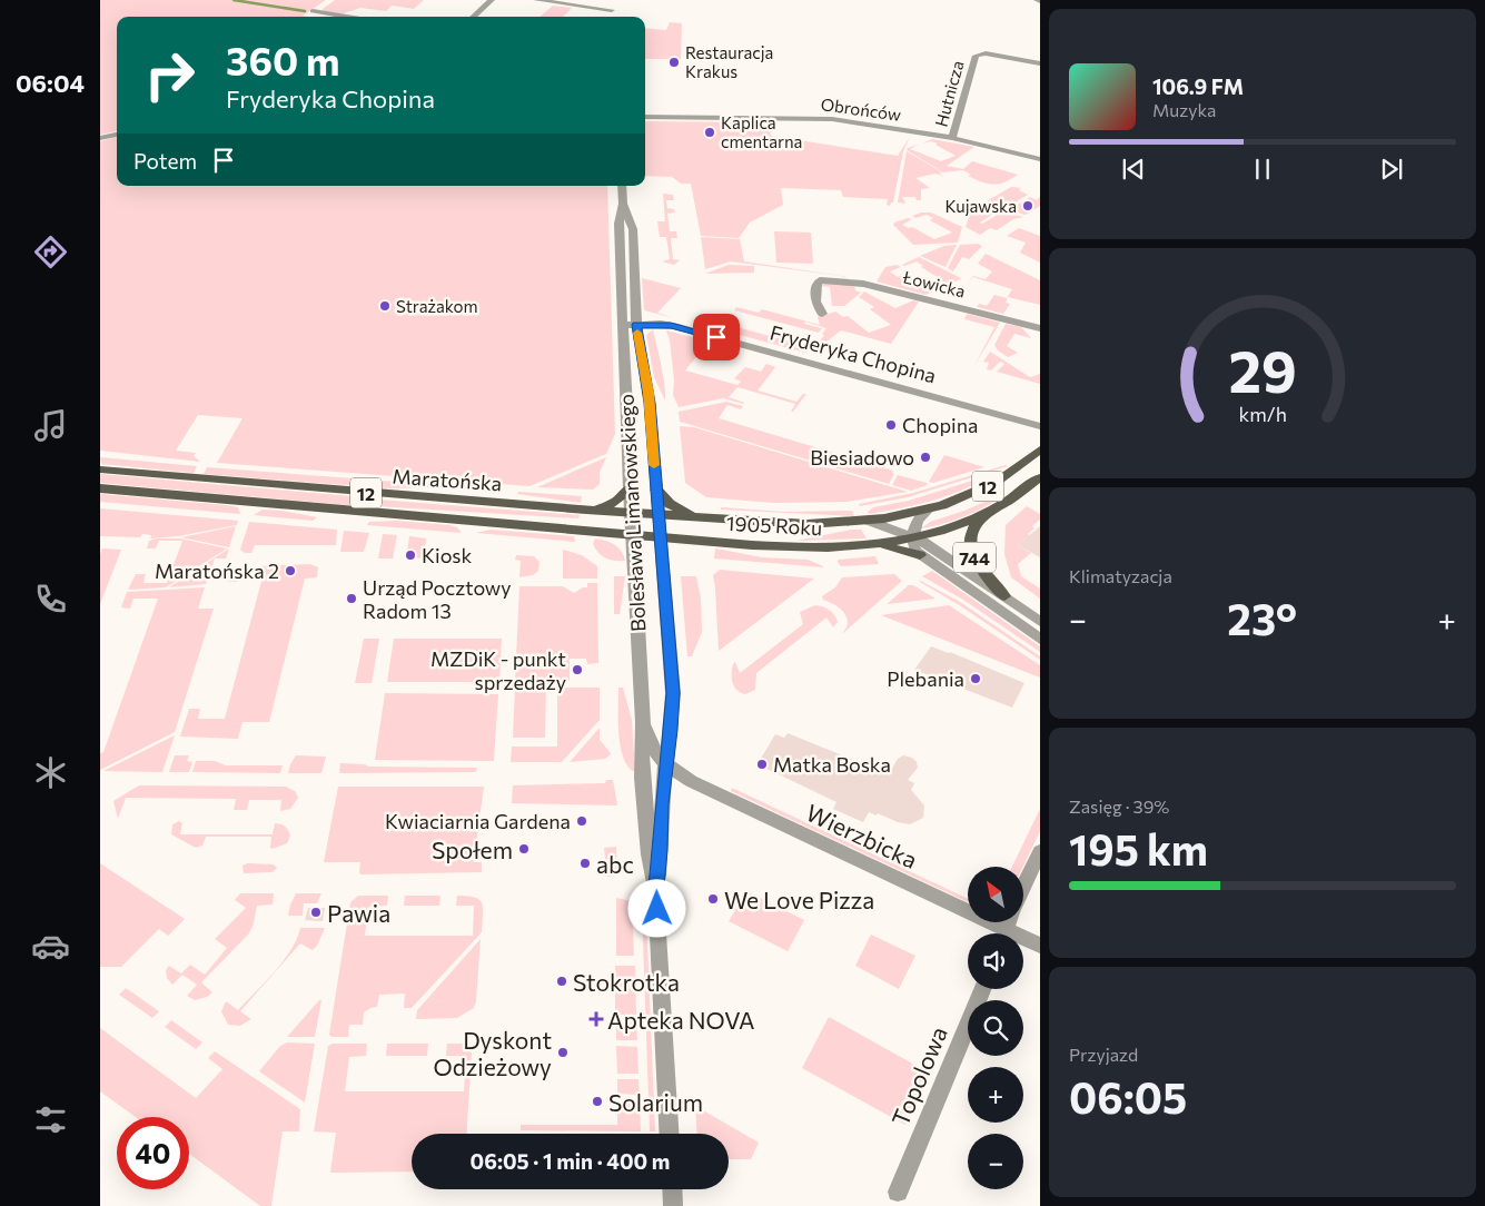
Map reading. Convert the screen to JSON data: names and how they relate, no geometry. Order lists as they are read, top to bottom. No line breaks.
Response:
{"streets":{"main road":["Maratońska","12","1905 Roku","744"],"street":["Hutnicza","Obrońców","Łowicka","Fryderyka Chopina","Bolesława Limanowskiego","Wierzbicka","Topolowa"]},"crossings":[["Hutnicza","Obrońców"],["Fryderyka Chopina","Bolesława Limanowskiego"],["Maratońska","Bolesława Limanowskiego"],["Maratońska","1905 Roku"],["Bolesława Limanowskiego","1905 Roku"],["Bolesława Limanowskiego","Wierzbicka"],["1905 Roku","744"]],"places":{"other":["Restauracja Krakus","Kaplica cmentarna","Kujawska","Strażakom","Chopina","Biesiadowo","Kiosk","Maratońska 2","Urząd Pocztowy Radom 13","MZDiK - punkt sprzedaży","Plebania","Matka Boska","Kwiaciarnia Gardena","Społem","abc","We Love Pizza","Pawia","Stokrotka","Dyskont Odzieżowy","Solarium"],"health":["Apteka NOVA"]},"north":"top left","page":{"tabs":"06:04","turn":["360 m","Fryderyka Chopina"],"song":["106.9 FM","Muzyka"],"then":"Potem","tile":["Klimatyzacja",["Zasięg · 39%","195 km"],["Przyjazd","06:05"]],"heat":["−","23°","+"],"map_buttons":["+","−"],"limit":"40","trip":"06:05 · 1 min · 400 m","gauge":["29","km/h"]}}
